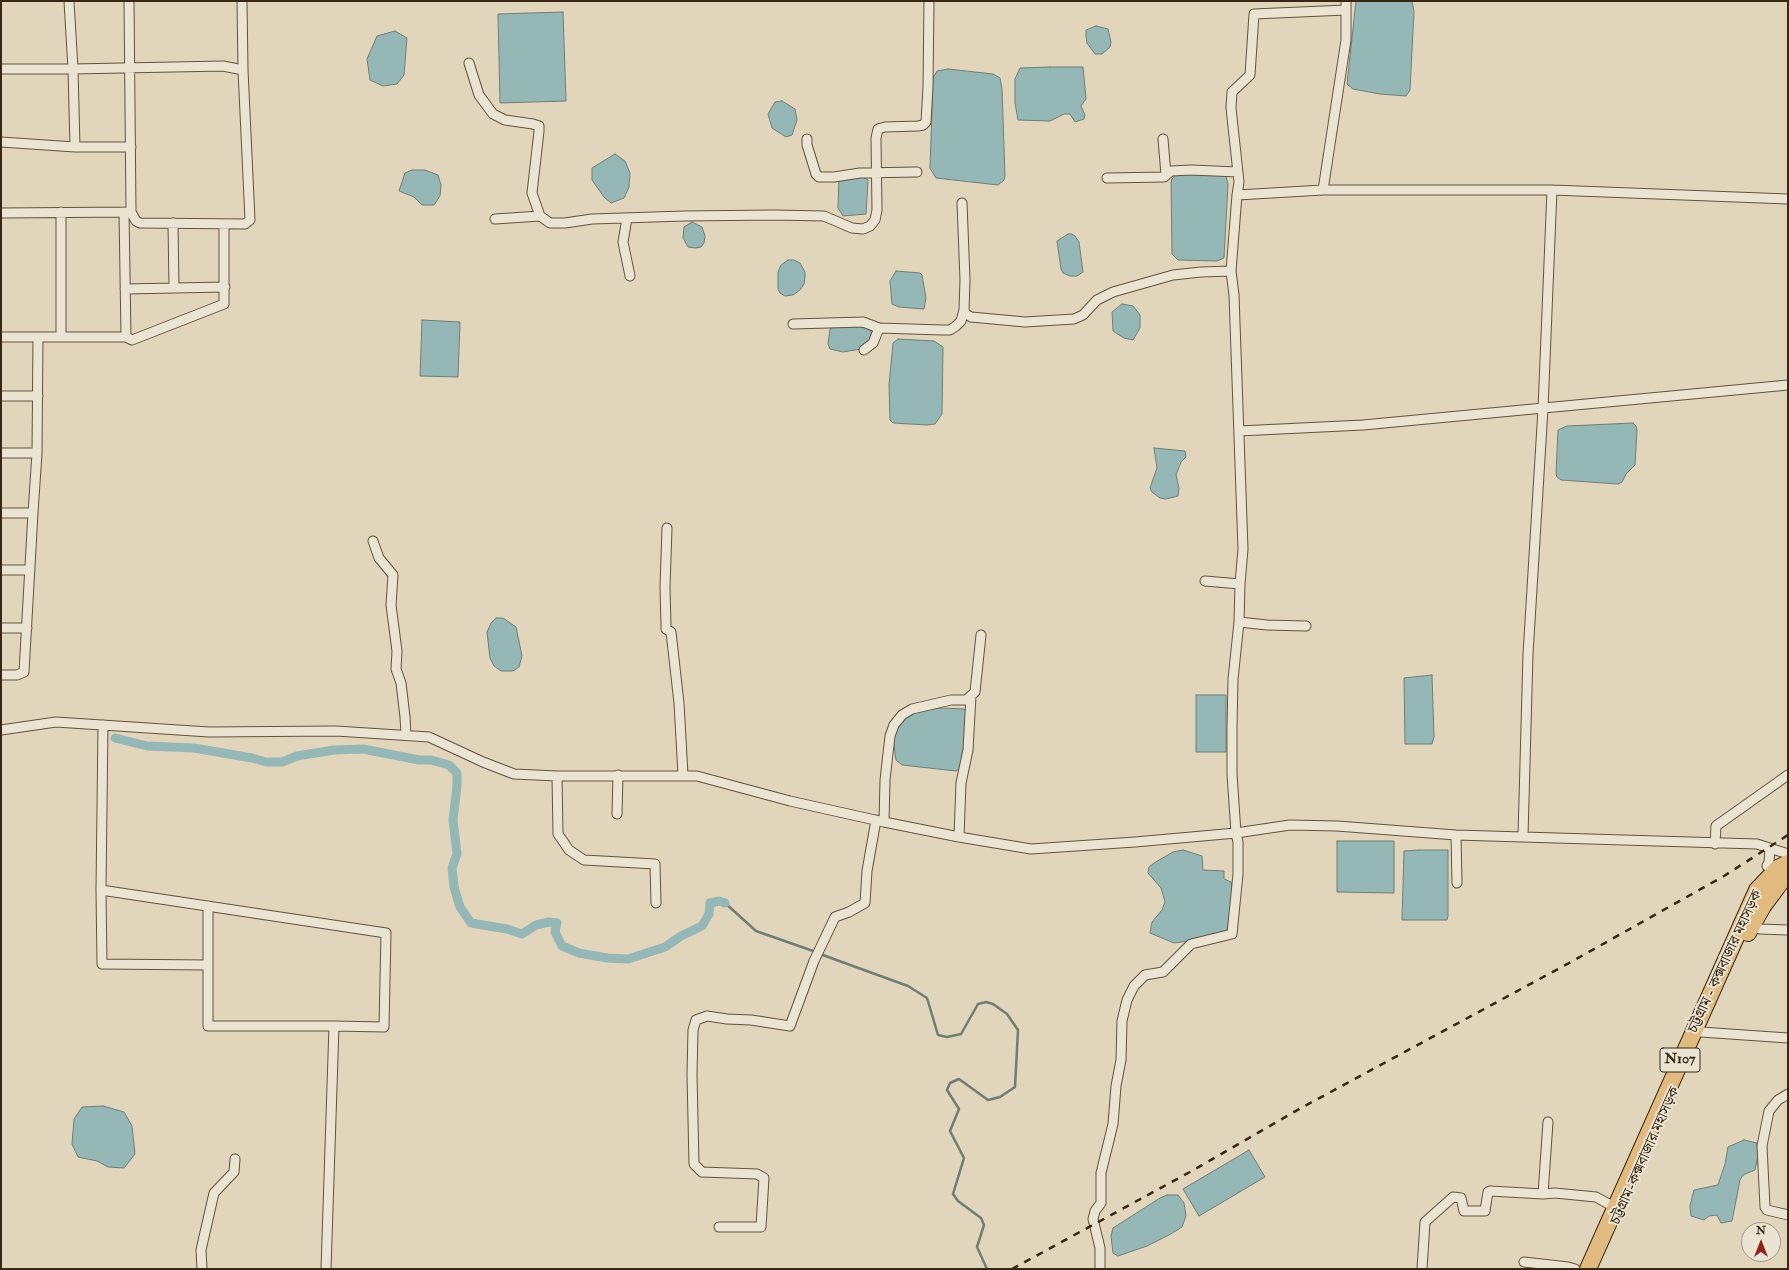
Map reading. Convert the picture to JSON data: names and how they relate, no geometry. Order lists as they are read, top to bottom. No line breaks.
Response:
{"streets":{"highway":["চট্টগ্রাম - কক্সবাজার মহাসড়ক","N107","চট্টগ্রাম-কক্সবাজার মহাসড়ক"]},"north":"top"}
